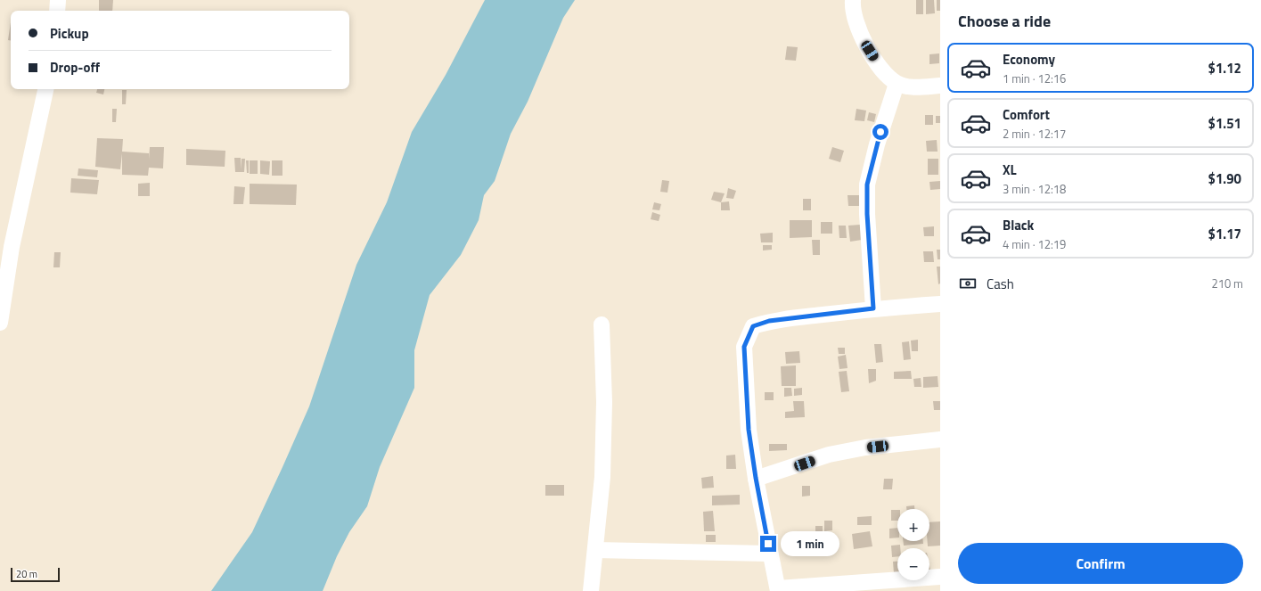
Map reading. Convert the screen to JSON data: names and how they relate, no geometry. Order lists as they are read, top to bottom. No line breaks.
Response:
{"scale_bar":"20 m","page":{"heading":"Choose a ride","banner":["Pickup","Drop-off"],"list":[{"name":"Economy","note":"1 min · 12:16","value":"$1.12"},{"name":"Comfort","note":"2 min · 12:17","value":"$1.51"},{"name":"XL","note":"3 min · 12:18","value":"$1.90"},{"name":"Black","note":"4 min · 12:19","value":"$1.17"}],"pay":["Cash","210 m"],"map_buttons":["+","−"],"bubble":"1 min","buttons":"Confirm","scale":"20 m"}}
